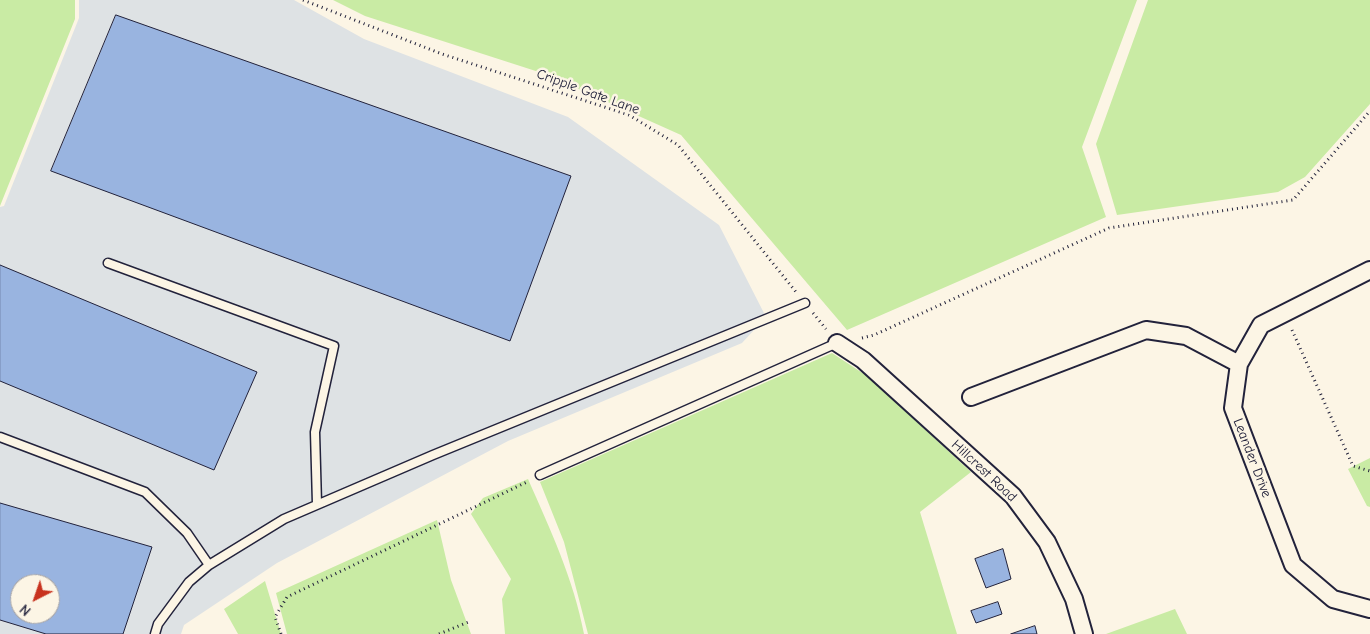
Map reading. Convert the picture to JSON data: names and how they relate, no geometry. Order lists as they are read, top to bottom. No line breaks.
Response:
{"streets":{"street":["Leander Drive","Hillcrest Road"],"path":["Cripple Gate Lane"]},"crossings":[["Cripple Gate Lane","Hillcrest Road"]],"north":"bottom left"}
